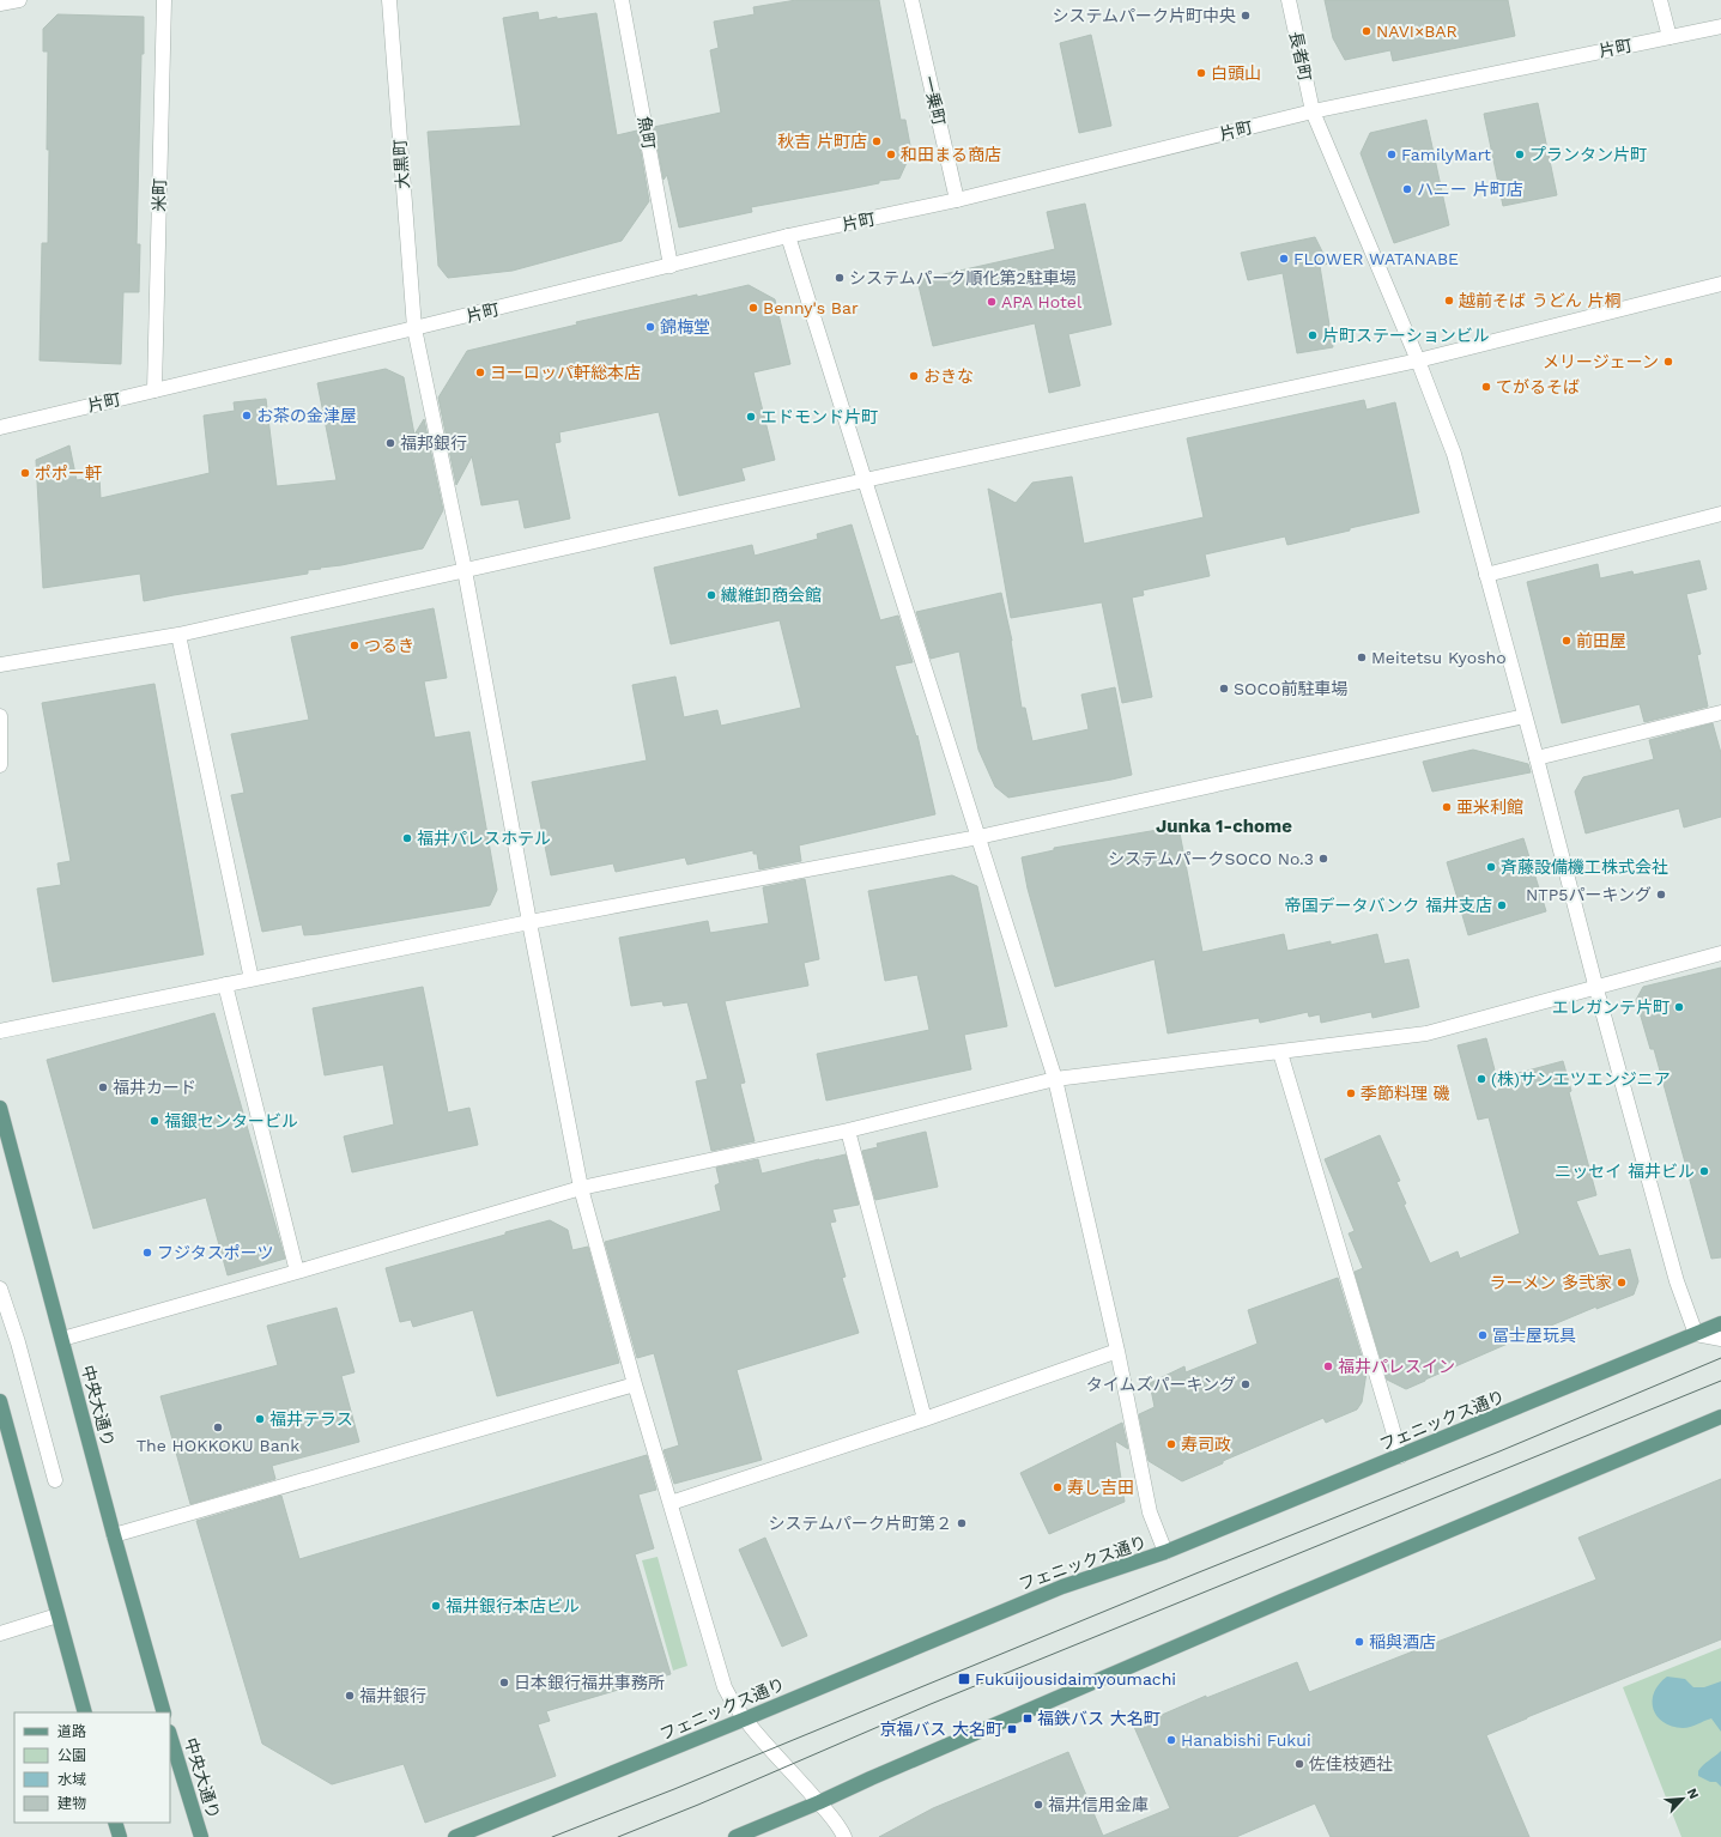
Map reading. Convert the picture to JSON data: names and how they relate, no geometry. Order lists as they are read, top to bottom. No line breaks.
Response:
{"streets":{"main road":["中央大通り","フェニックス通り"],"street":["片町","長者町","一乗町","魚町","大黒町","米町"]},"crossings":[["片町","長者町"],["片町","一乗町"],["片町","魚町"],["片町","大黒町"],["片町","米町"],["長者町","フェニックス通り"],["大黒町","フェニックス通り"]],"districts":["Junka 1-chome"],"places":{"other":["システムパーク片町中央","NAVI×BAR","白頭山","秋吉 片町店","和田まる商店","FamilyMart","プランタン片町","ハニー 片町店","FLOWER WATANABE","システムパーク順化第2駐車場","越前そば うどん 片桐","APA Hotel","Benny's Bar","錦梅堂","片町ステーションビル","メリージェーン","ヨーロッパ軒総本店","おきな","てがるそば","お茶の金津屋","エドモンド片町","福邦銀行","ポポー軒","繊維卸商会館","前田屋","つるき","Meitetsu Kyosho","SOCO前駐車場","亜米利館","福井パレスホテル","システムパークSOCO No.3","斉藤設備機工株式会社","NTP5パーキング","帝国データバンク 福井支店","エレガンテ片町","(株)サンエツエンジニア","福井カード","季節料理 磯","福銀センタービル","ニッセイ 福井ビル","フジタスポーツ","ラーメン 多弐家","冨士屋玩具","福井パレスイン","タイムズパーキング","福井テラス","The HOKKOKU Bank","寿司政","寿し吉田","システムパーク片町第２","福井銀行本店ビル","稲與酒店","日本銀行福井事務所","福井銀行","Hanabishi Fukui","佐佳枝廼社","福井信用金庫"],"transit":["Fukuijousidaimyoumachi","福鉄バス 大名町","京福バス 大名町"]},"legend":["道路","公園","水域","建物"],"north":"top right"}
